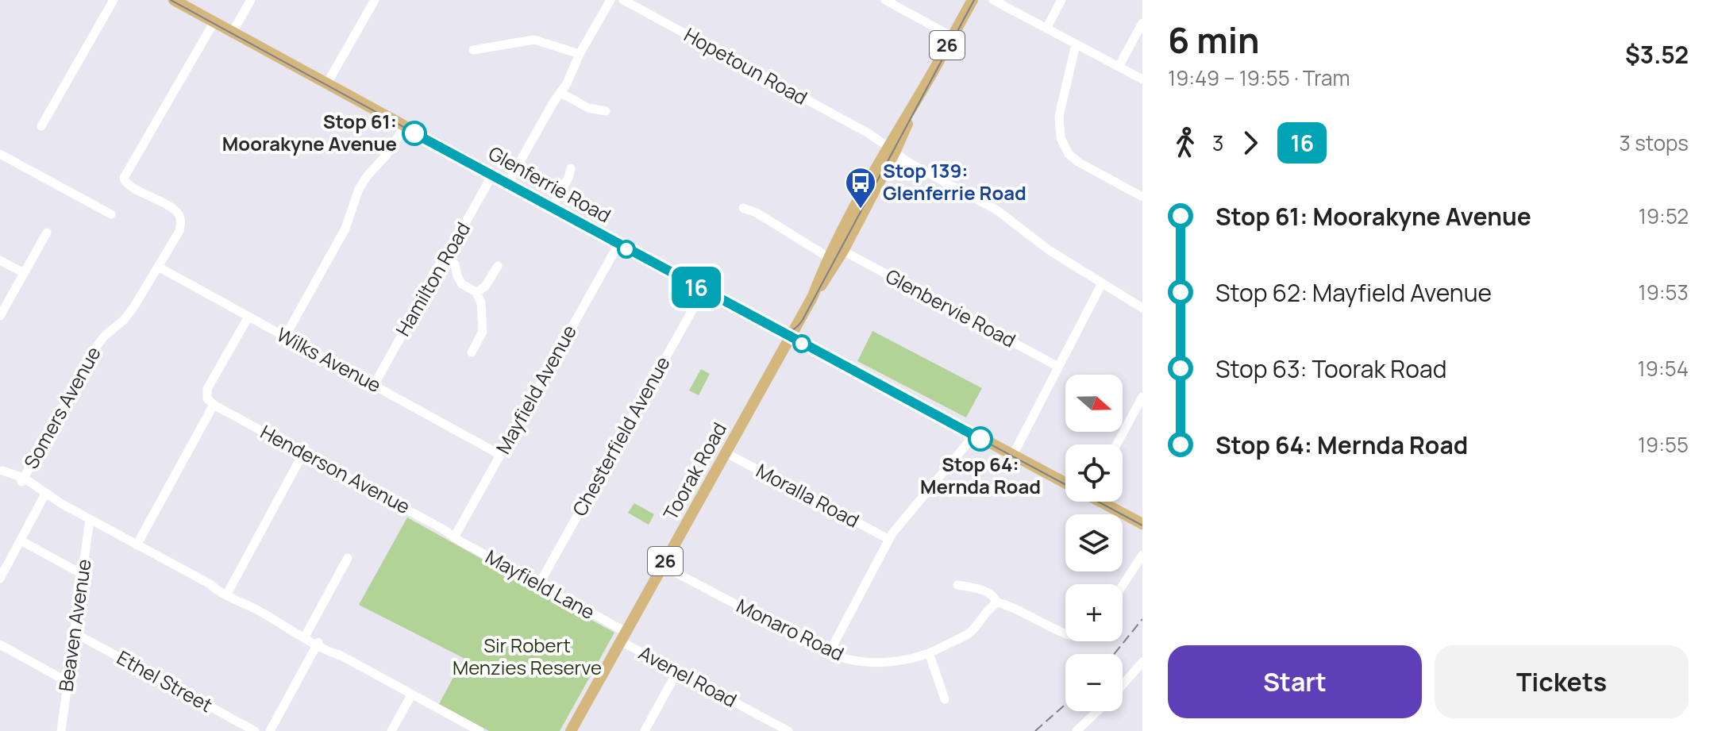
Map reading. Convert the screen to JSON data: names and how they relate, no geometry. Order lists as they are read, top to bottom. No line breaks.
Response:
{"streets":{"main road":["26","Glenferrie Road","Toorak Road"],"street":["Hopetoun Road","Hamilton Road","Glenbervie Road","Wilks Avenue","Mayfield Avenue","Somers Avenue","Chesterfield Avenue","Henderson Avenue","Moralla Road","Mayfield Lane","Beaven Avenue","Monaro Road","Avenel Road","Ethel Street"]},"crossings":[["Hopetoun Road","Toorak Road"],["Glenferrie Road","Hamilton Road"],["Glenferrie Road","Mayfield Avenue"],["Glenferrie Road","Somers Avenue"],["Glenferrie Road","Chesterfield Avenue"],["Glenferrie Road","Toorak Road"],["Hamilton Road","Wilks Avenue"],["Glenbervie Road","Toorak Road"],["Wilks Avenue","Mayfield Avenue"],["Wilks Avenue","Somers Avenue"],["Mayfield Avenue","Henderson Avenue"],["Mayfield Avenue","Mayfield Lane"],["Chesterfield Avenue","Mayfield Lane"],["Henderson Avenue","Mayfield Lane"],["Toorak Road","Moralla Road"],["Toorak Road","Mayfield Lane"],["Toorak Road","Monaro Road"],["Toorak Road","Avenel Road"],["Mayfield Lane","Avenel Road"],["Beaven Avenue","Ethel Street"]],"parks":["Sir Robert Menzies Reserve"],"places":{"other":["Stop 61: Moorakyne Avenue","Stop 64: Mernda Road"],"bus stop":["Stop 139: Glenferrie Road"]},"lines":["tram line 16"],"north":"right","page":{"on_map":"16","heading":["6 min","19:49 – 19:55 · Tram","$3.52"],"legs":["3","16","3 stops"],"list":[{"name":"Stop 61: Moorakyne Avenue","value":"19:52"},{"name":"Stop 62: Mayfield Avenue","value":"19:53"},{"name":"Stop 63: Toorak Road","value":"19:54"},{"name":"Stop 64: Mernda Road","value":"19:55"}],"map_buttons":["+","−"],"buttons":["Start","Tickets"]}}
